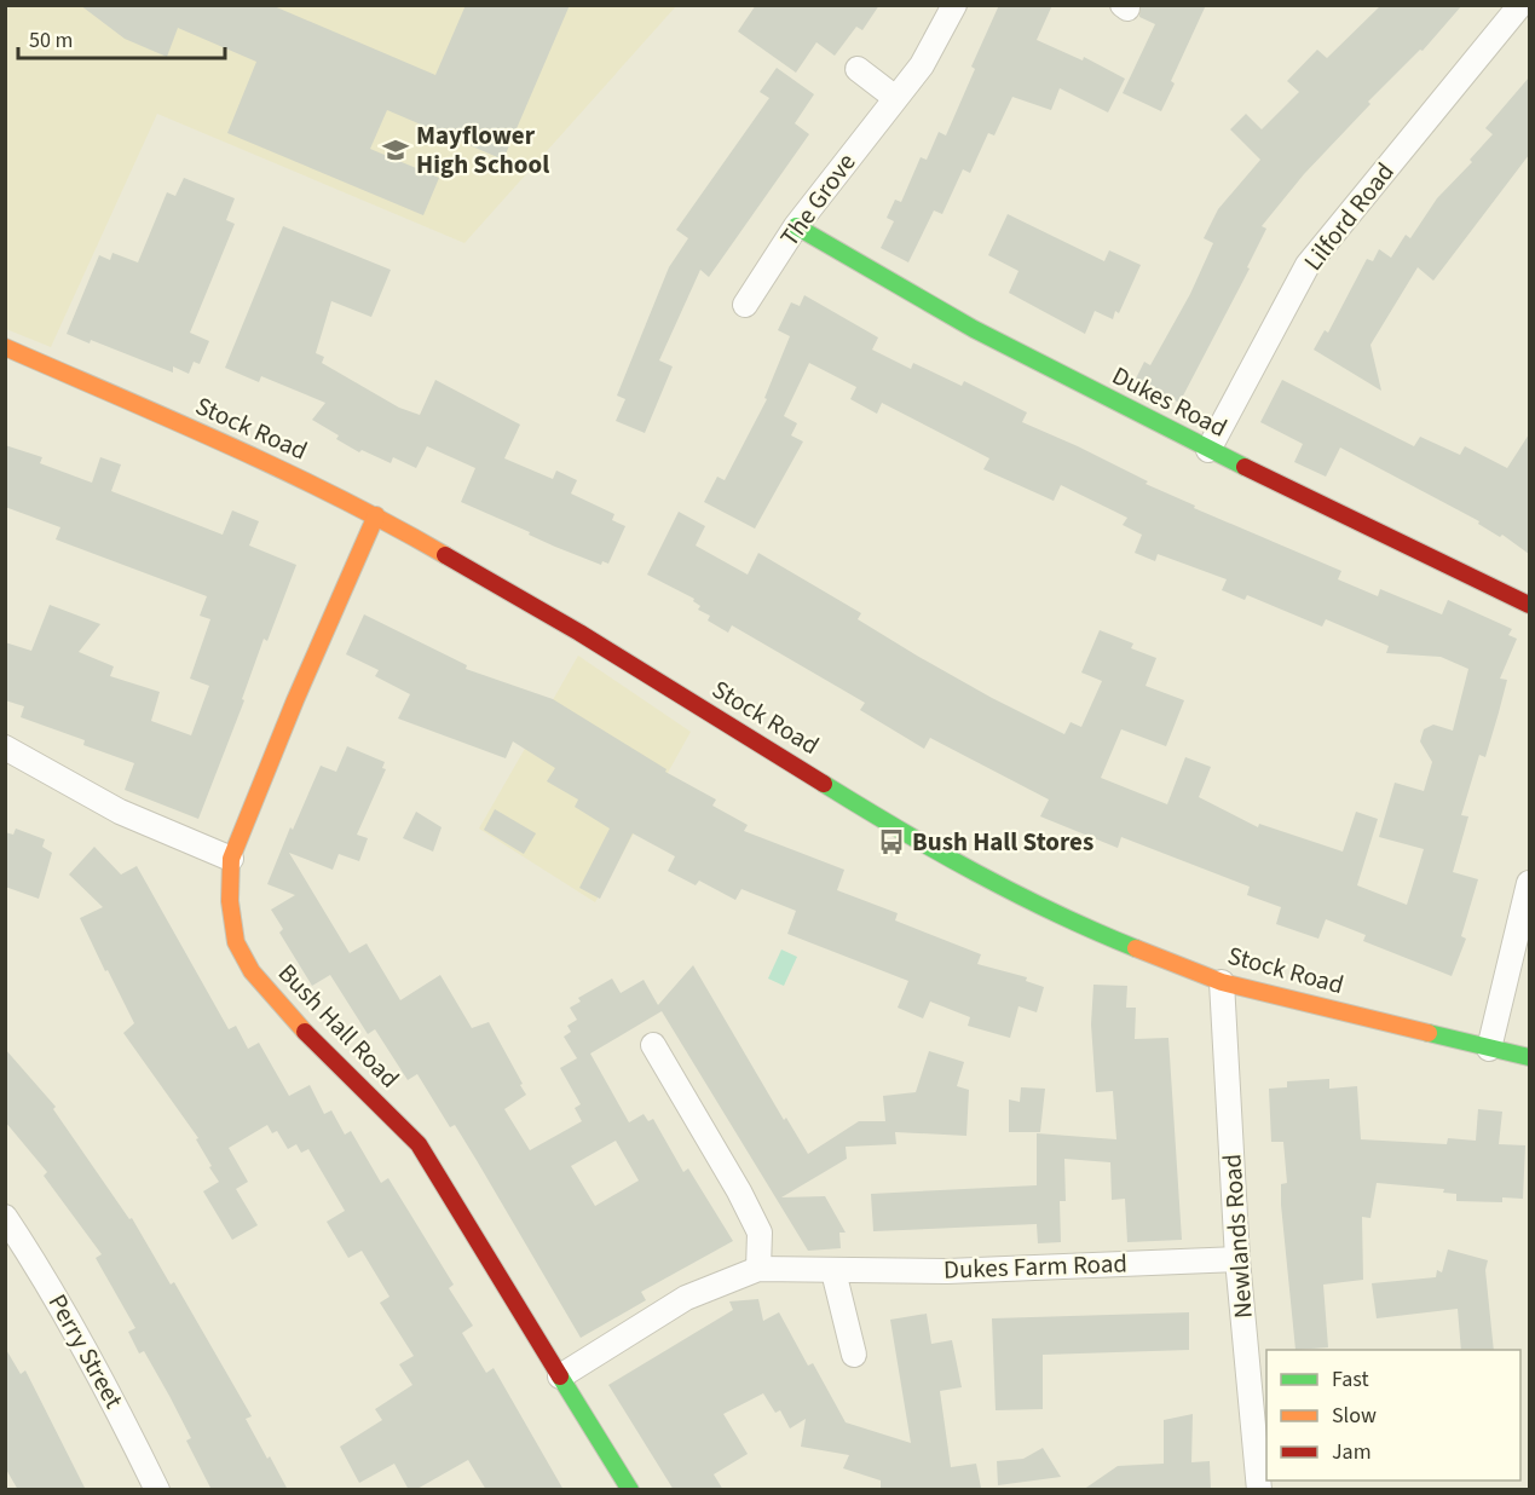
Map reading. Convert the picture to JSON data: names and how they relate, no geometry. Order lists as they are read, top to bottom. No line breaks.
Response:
{"streets":{"street":["The Grove","Lilford Road","Dukes Road","Stock Road","Bush Hall Road","Newlands Road","Dukes Farm Road","Perry Street"]},"crossings":[["The Grove","Dukes Road"],["Lilford Road","Dukes Road"],["Stock Road","Bush Hall Road"],["Stock Road","Newlands Road"],["Bush Hall Road","Dukes Farm Road"],["Newlands Road","Dukes Farm Road"]],"places":{"school or university":["Mayflower High School"],"bus stop":["Bush Hall Stores"]},"legend":["Fast","Slow","Jam"],"scale_bar":"50 m"}
